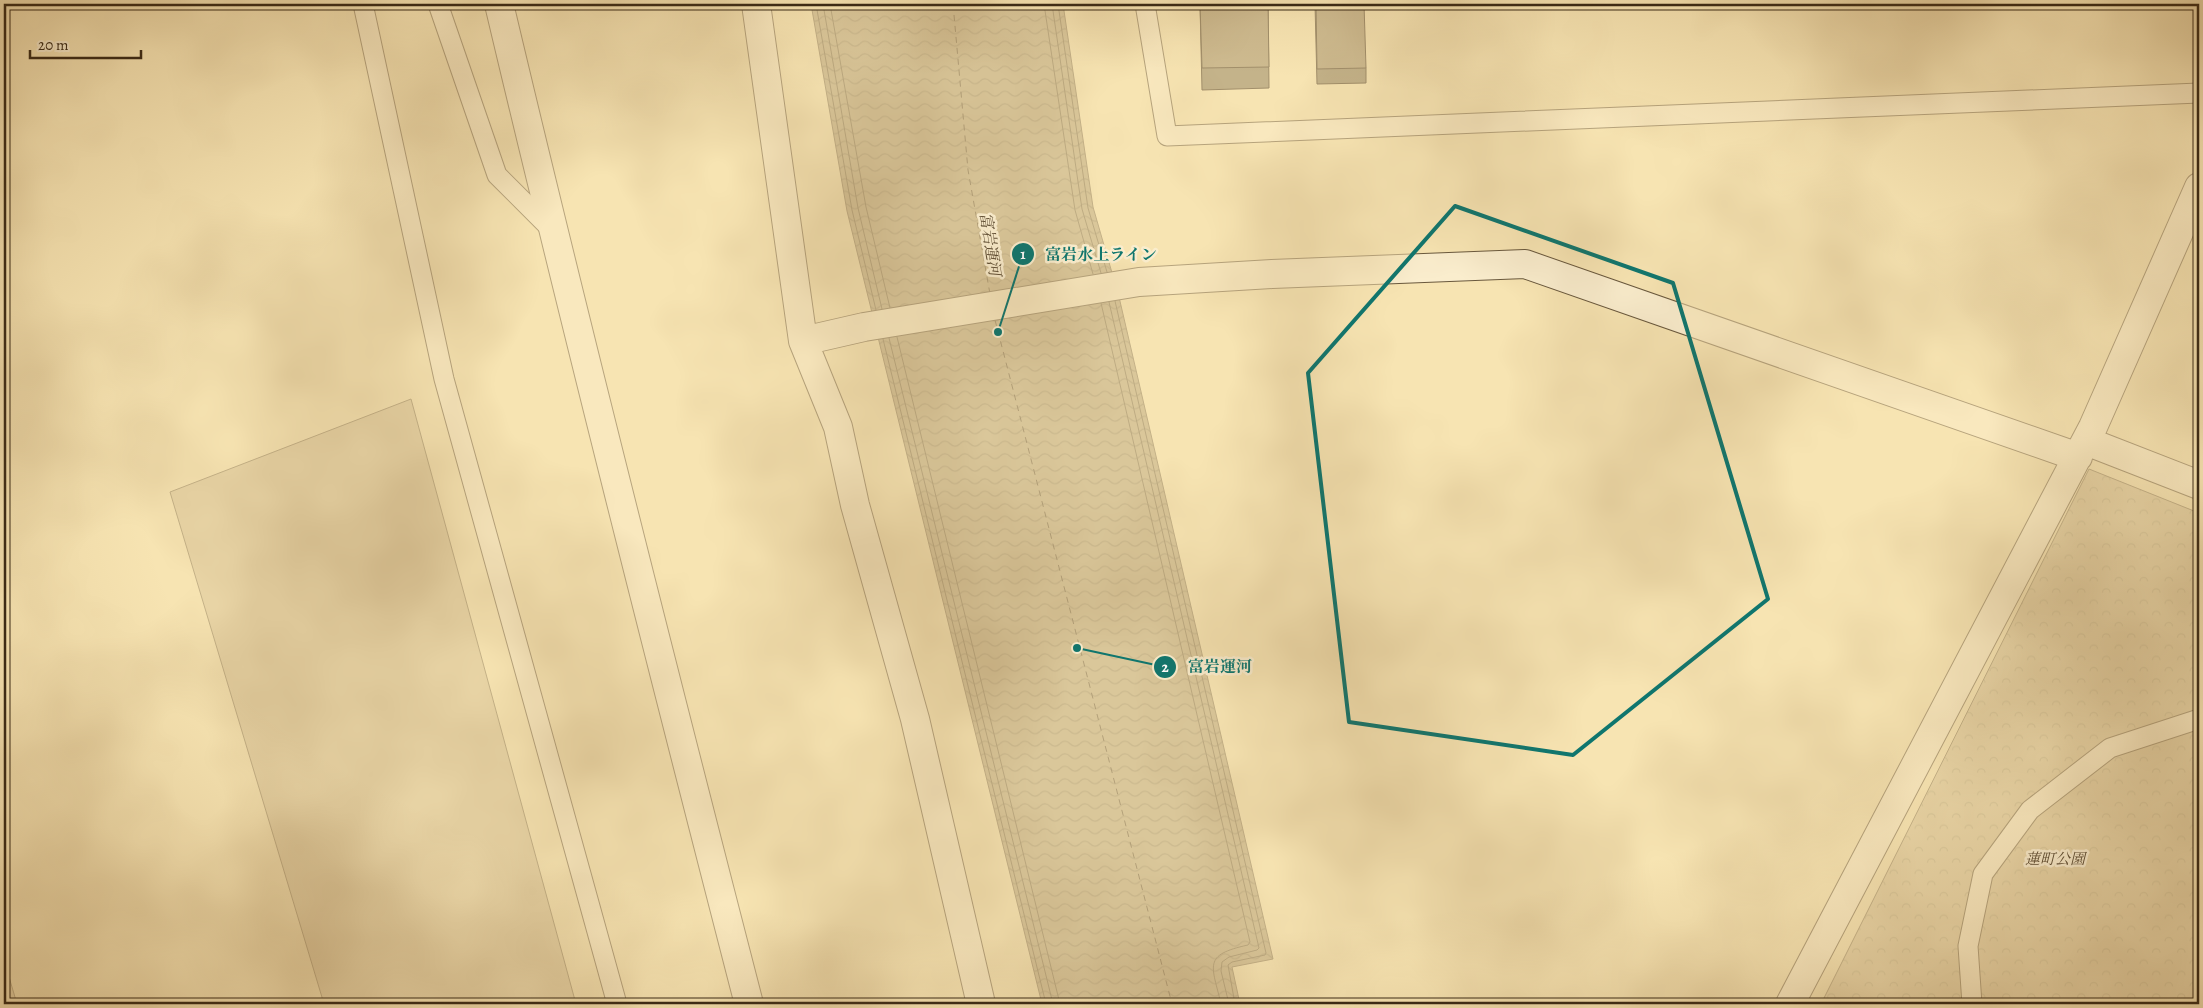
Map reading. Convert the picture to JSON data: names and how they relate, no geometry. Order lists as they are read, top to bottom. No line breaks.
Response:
{"water":["富岩運河"],"parks":["蓮町公園"],"places":["富岩水上ライン","富岩運河"],"scale_bar":"20 m"}
